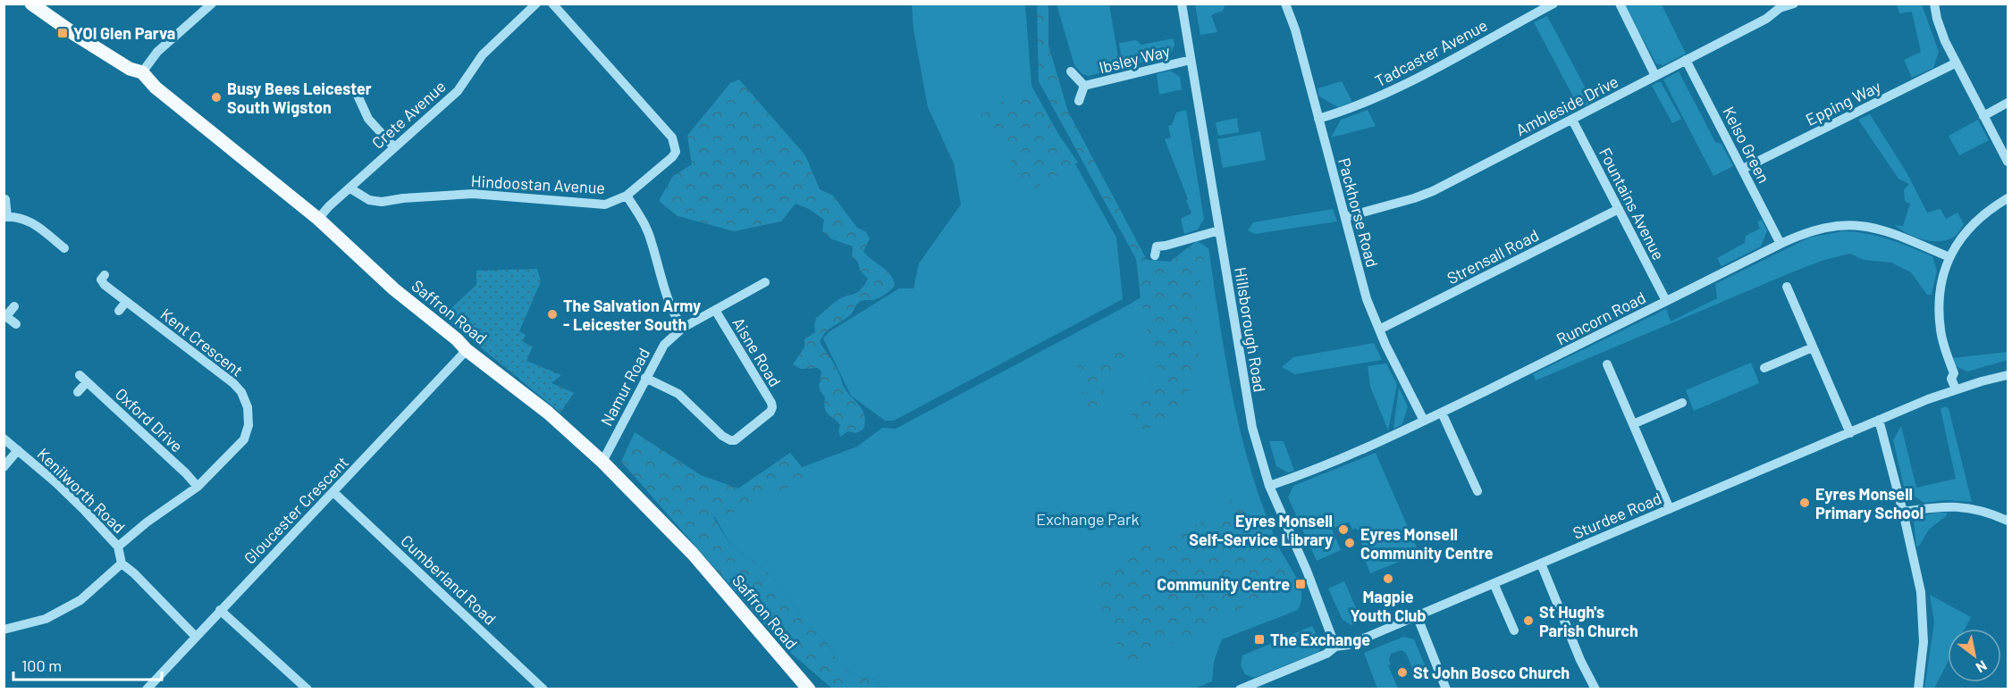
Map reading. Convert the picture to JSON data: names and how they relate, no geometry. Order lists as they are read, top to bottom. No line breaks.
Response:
{"streets":{"main road":["Saffron Road"],"street":["Tadcaster Avenue","Ibsley Way","Epping Way","Ambleside Drive","Crete Avenue","Kelso Green","Hindoostan Avenue","Fountains Avenue","Packhorse Road","Strensall Road","Runcorn Road","Hillsborough Road","Kent Crescent","Aisne Road","Namur Road","Oxford Drive","Kenilworth Road","Gloucester Crescent","Sturdee Road","Cumberland Road"]},"crossings":[["Tadcaster Avenue","Packhorse Road"],["Ibsley Way","Hillsborough Road"],["Epping Way","Kelso Green"],["Ambleside Drive","Kelso Green"],["Ambleside Drive","Fountains Avenue"],["Ambleside Drive","Packhorse Road"],["Crete Avenue","Hindoostan Avenue"],["Crete Avenue","Saffron Road"],["Kelso Green","Runcorn Road"],["Fountains Avenue","Strensall Road"],["Fountains Avenue","Runcorn Road"],["Packhorse Road","Strensall Road"],["Packhorse Road","Runcorn Road"],["Saffron Road","Namur Road"],["Saffron Road","Gloucester Crescent"],["Runcorn Road","Hillsborough Road"],["Hillsborough Road","Sturdee Road"],["Kent Crescent","Oxford Drive"],["Kent Crescent","Kenilworth Road"],["Aisne Road","Namur Road"],["Gloucester Crescent","Cumberland Road"]],"parks":["Exchange Park"],"places":{"transit":["YOI Glen Parva","Community Centre","The Exchange"],"other":["Busy Bees Leicester South Wigston","The Salvation Army - Leicester South","Eyres Monsell Primary School","Eyres Monsell Self-Service Library","Eyres Monsell Community Centre","Magpie Youth Club","St Hugh's Parish Church","St John Bosco Church"]},"scale_bar":"100 m","north":"bottom right"}
